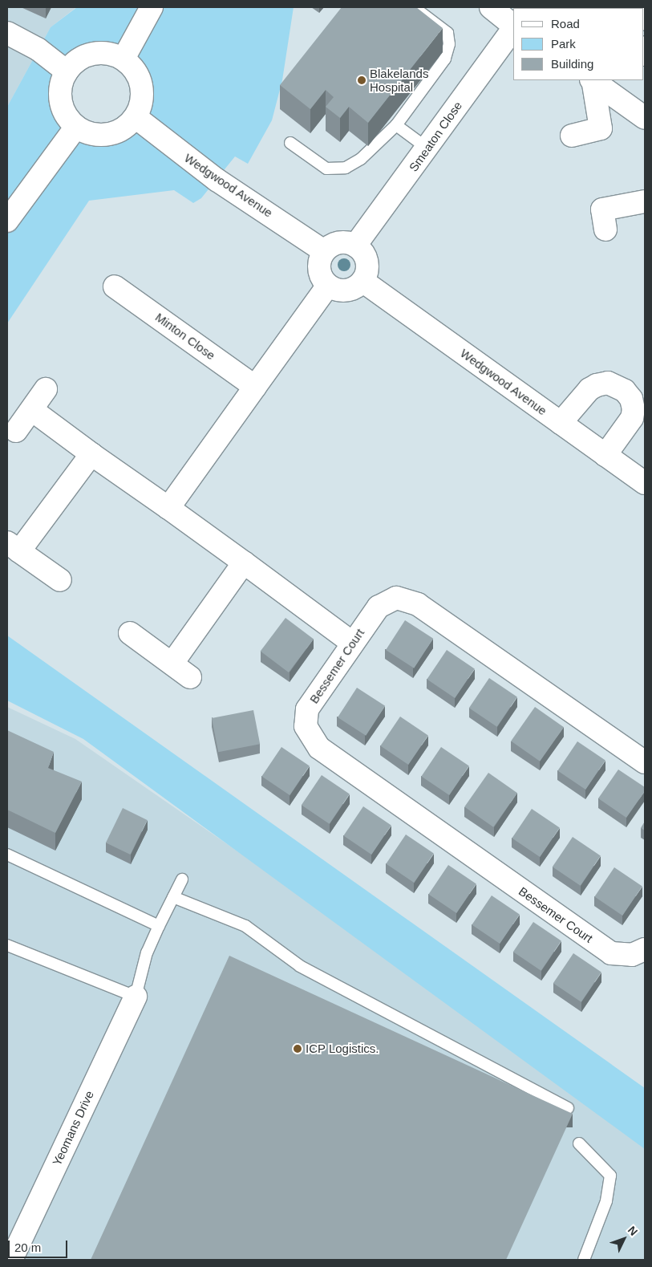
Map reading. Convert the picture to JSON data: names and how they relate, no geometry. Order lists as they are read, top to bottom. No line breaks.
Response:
{"streets":{"street":["Smeaton Close","Wedgwood Avenue","Minton Close","Bessemer Court","Yeomans Drive"]},"crossings":[["Smeaton Close","Wedgwood Avenue"]],"places":["Blakelands Hospital","ICP Logistics."],"legend":["Road","Park","Building"],"scale_bar":"20 m","north":"top right"}
